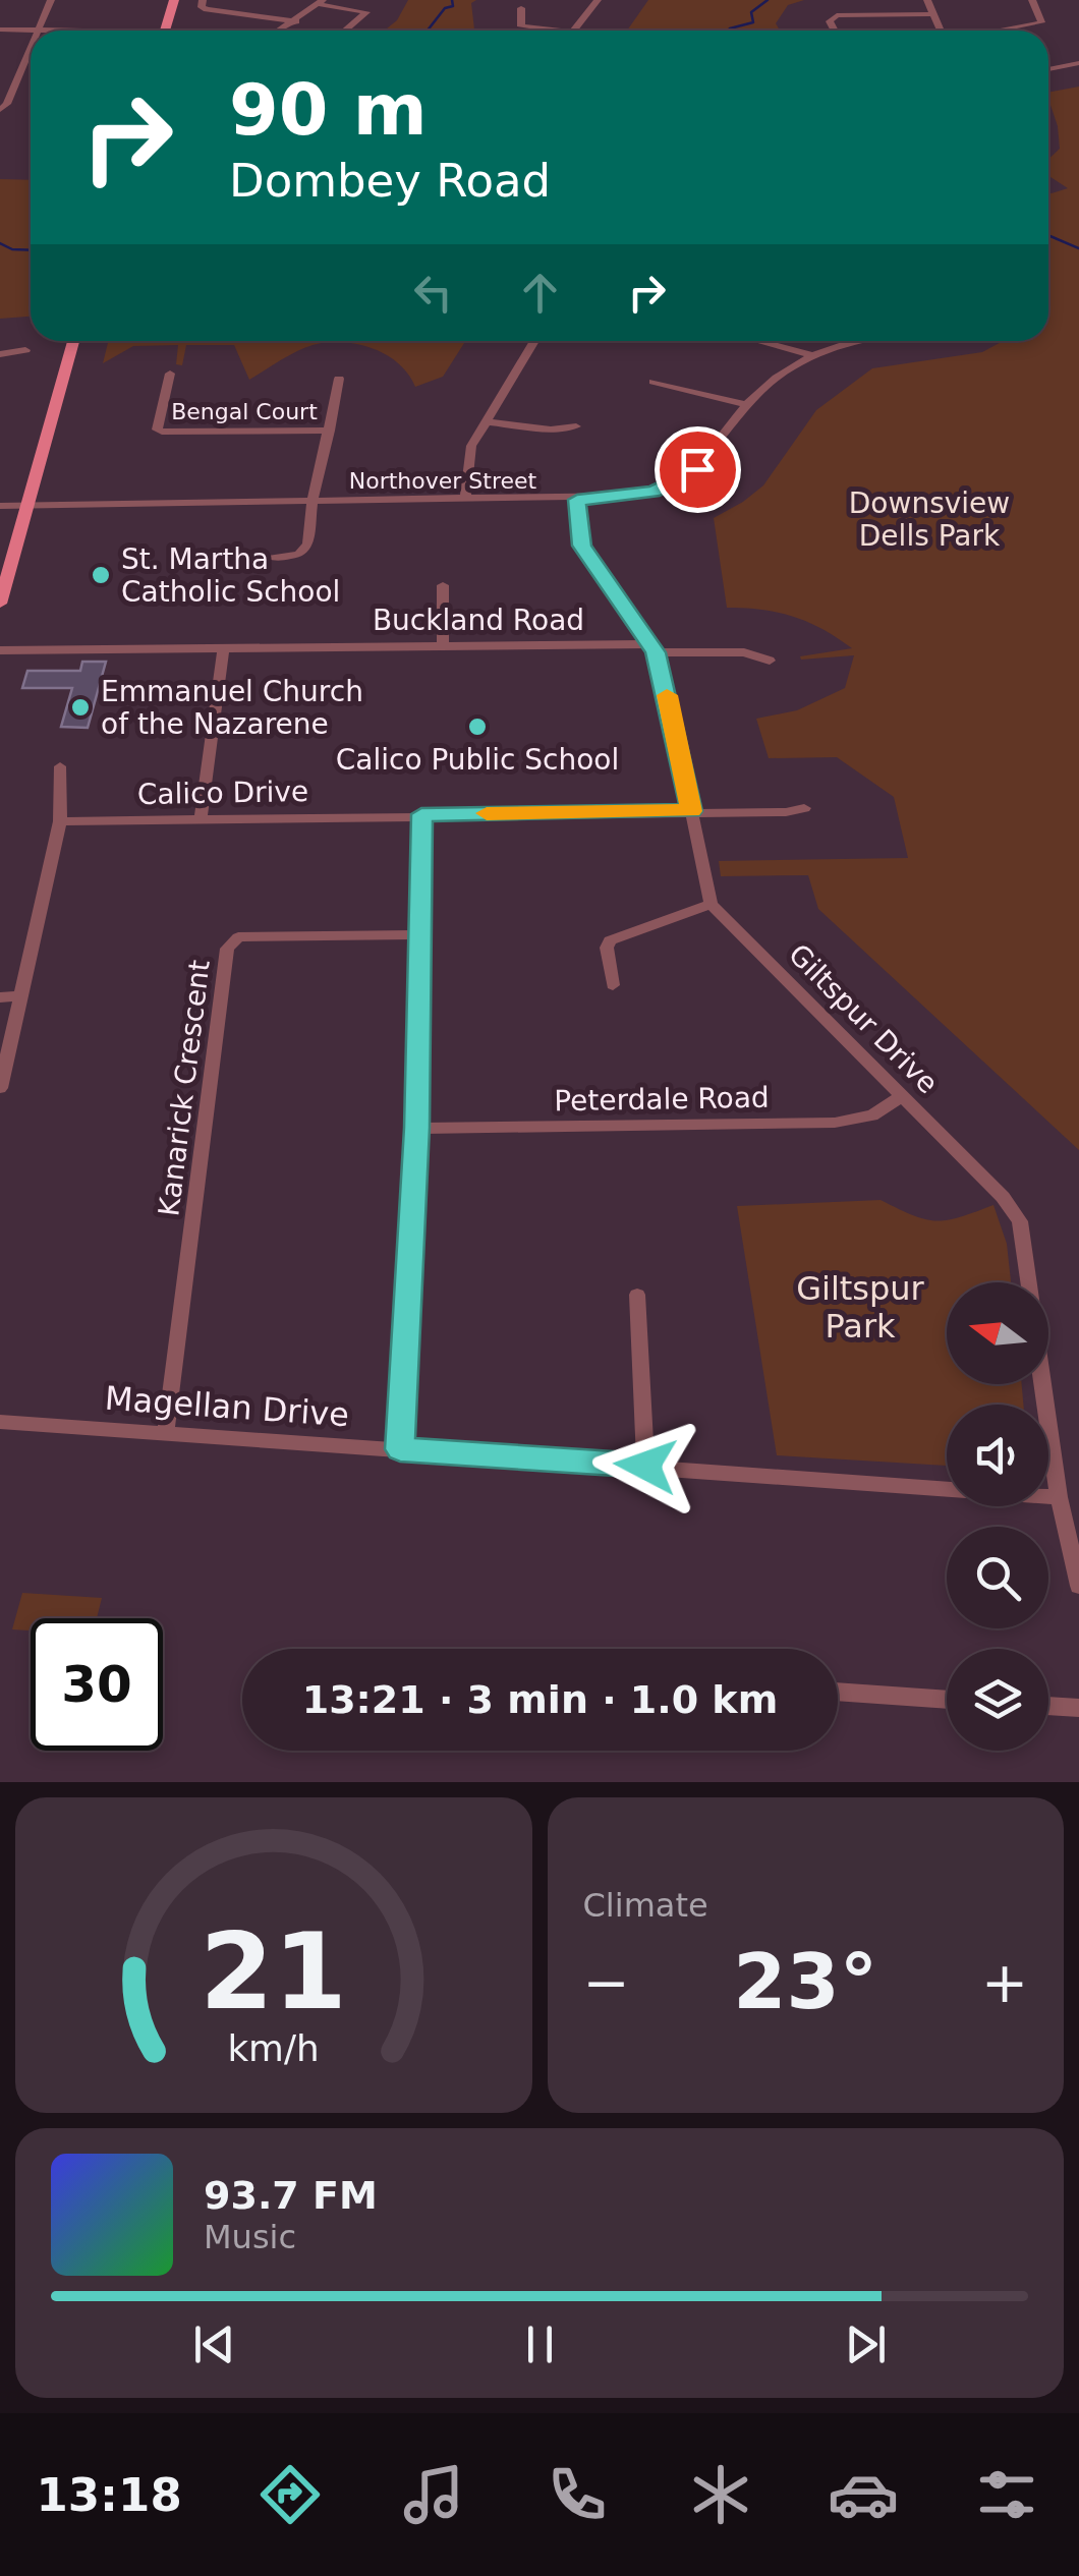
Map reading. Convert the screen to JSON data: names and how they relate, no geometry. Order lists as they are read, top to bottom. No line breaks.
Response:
{"streets":{"street":["Bengal Court","Northover Street","Buckland Road","Calico Drive","Giltspur Drive","Kanarick Crescent","Peterdale Road","Magellan Drive"]},"crossings":[["Giltspur Drive","Peterdale Road"],["Giltspur Drive","Magellan Drive"],["Kanarick Crescent","Magellan Drive"]],"parks":["Downsview Dells Park","Giltspur Park"],"places":["St. Martha Catholic School","Emmanuel Church of the Nazarene","Calico Public School"],"north":"left","page":{"turn":["90 m","Dombey Road"],"limit":"30","trip":"13:21 · 3 min · 1.0 km","tile":"Climate","heat":["−","23°","+"],"song":["93.7 FM","Music"],"tabs":"13:18","gauge":["21","km/h"]}}
